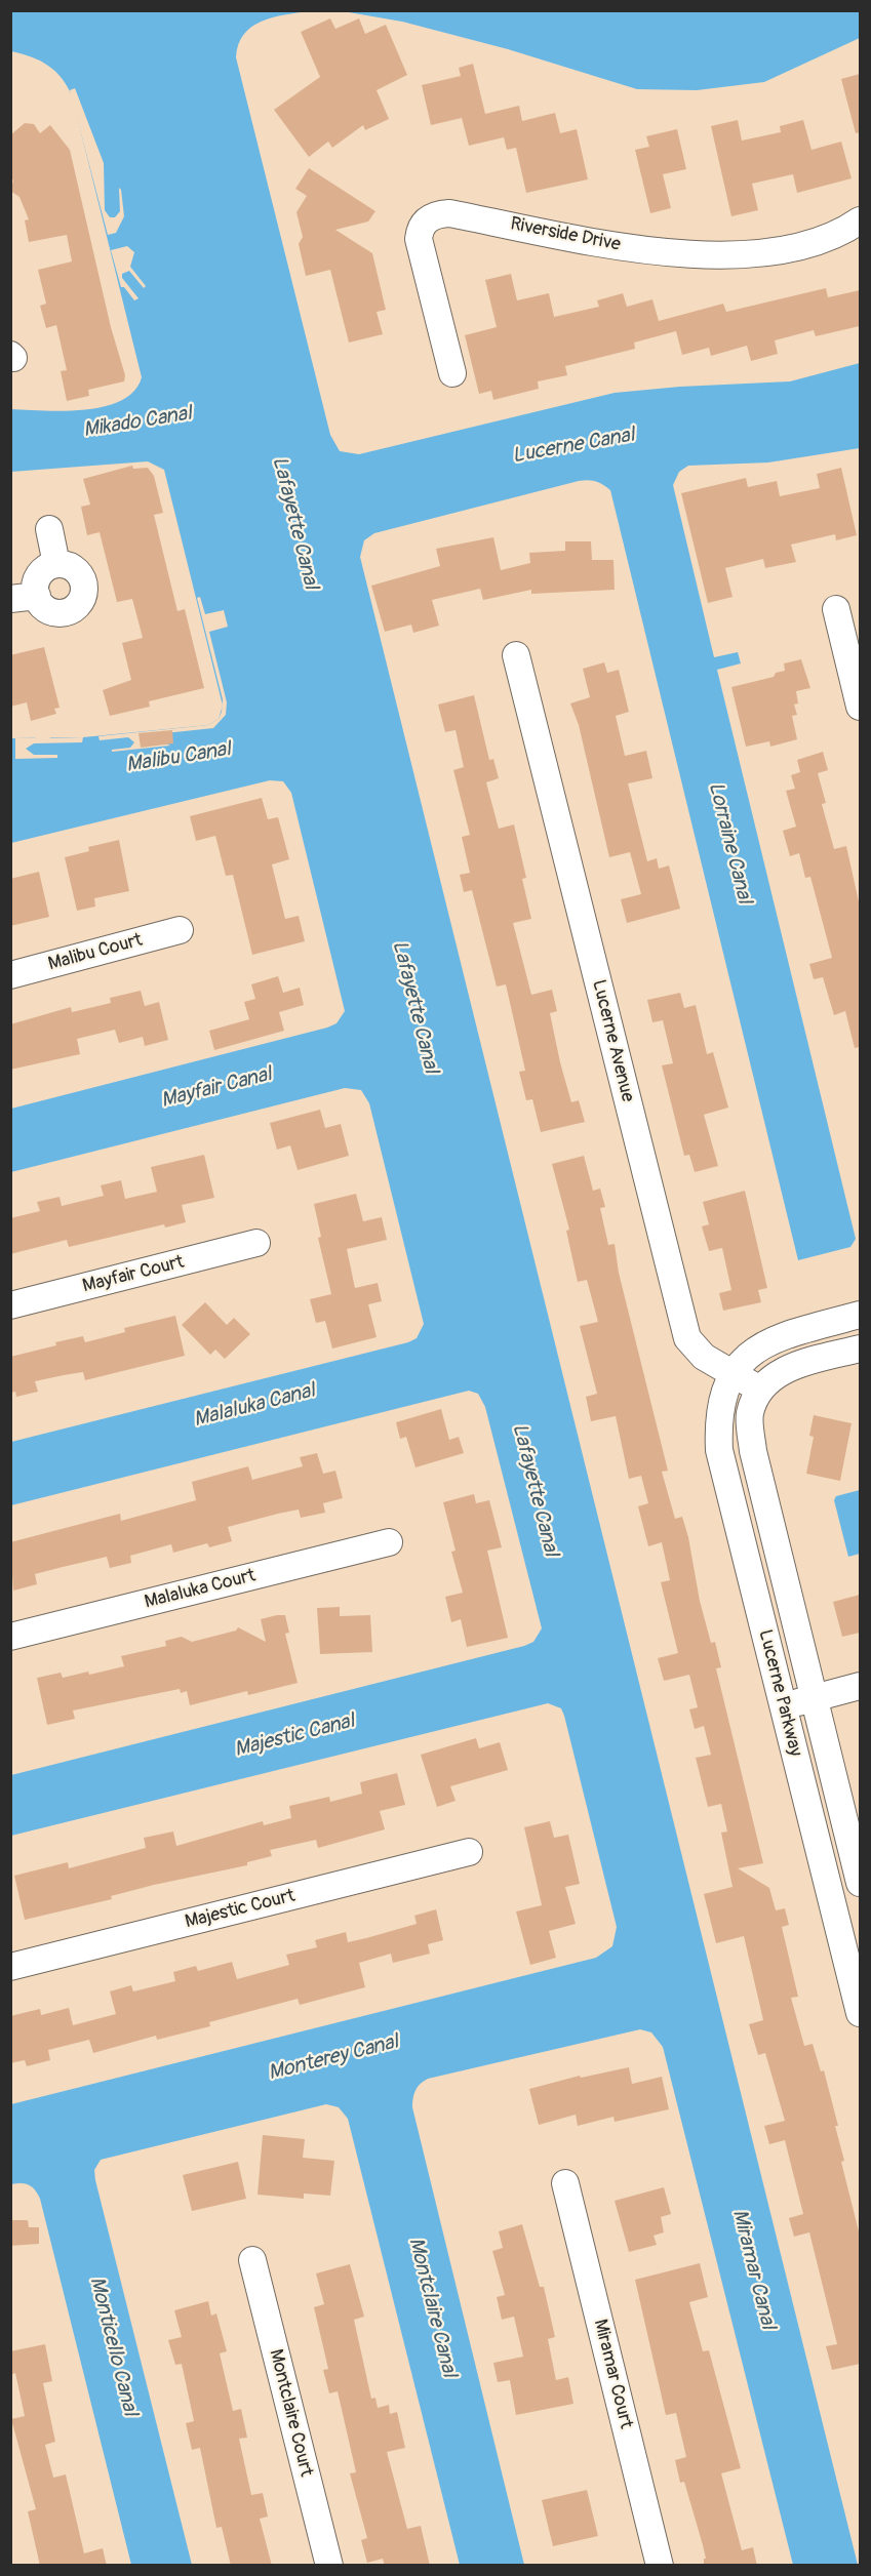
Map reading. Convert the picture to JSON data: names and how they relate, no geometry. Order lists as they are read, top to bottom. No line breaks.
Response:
{"streets":{"street":["Riverside Drive","Malibu Court","Lucerne Avenue","Mayfair Court","Malaluka Court","Lucerne Parkway","Majestic Court","Miramar Court","Montclaire Court"]},"crossings":[["Lucerne Avenue","Lucerne Parkway"]],"water":["Mikado Canal","Lucerne Canal","Lafayette Canal","Malibu Canal","Lorraine Canal","Mayfair Canal","Malaluka Canal","Majestic Canal","Monterey Canal","Miramar Canal","Montclaire Canal","Monticello Canal"]}
